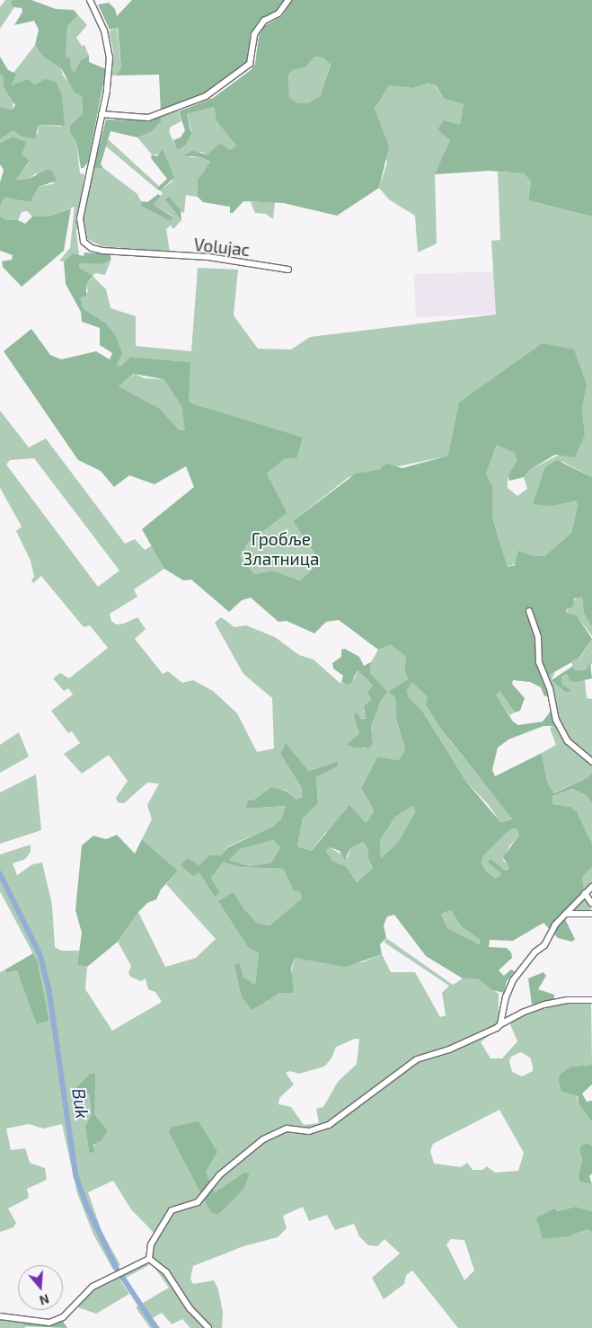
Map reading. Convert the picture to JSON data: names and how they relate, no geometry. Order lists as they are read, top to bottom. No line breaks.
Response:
{"streets":{"street":["Volujac"]},"water":["Buk"],"parks":["Гробље Златница"],"north":"bottom"}
